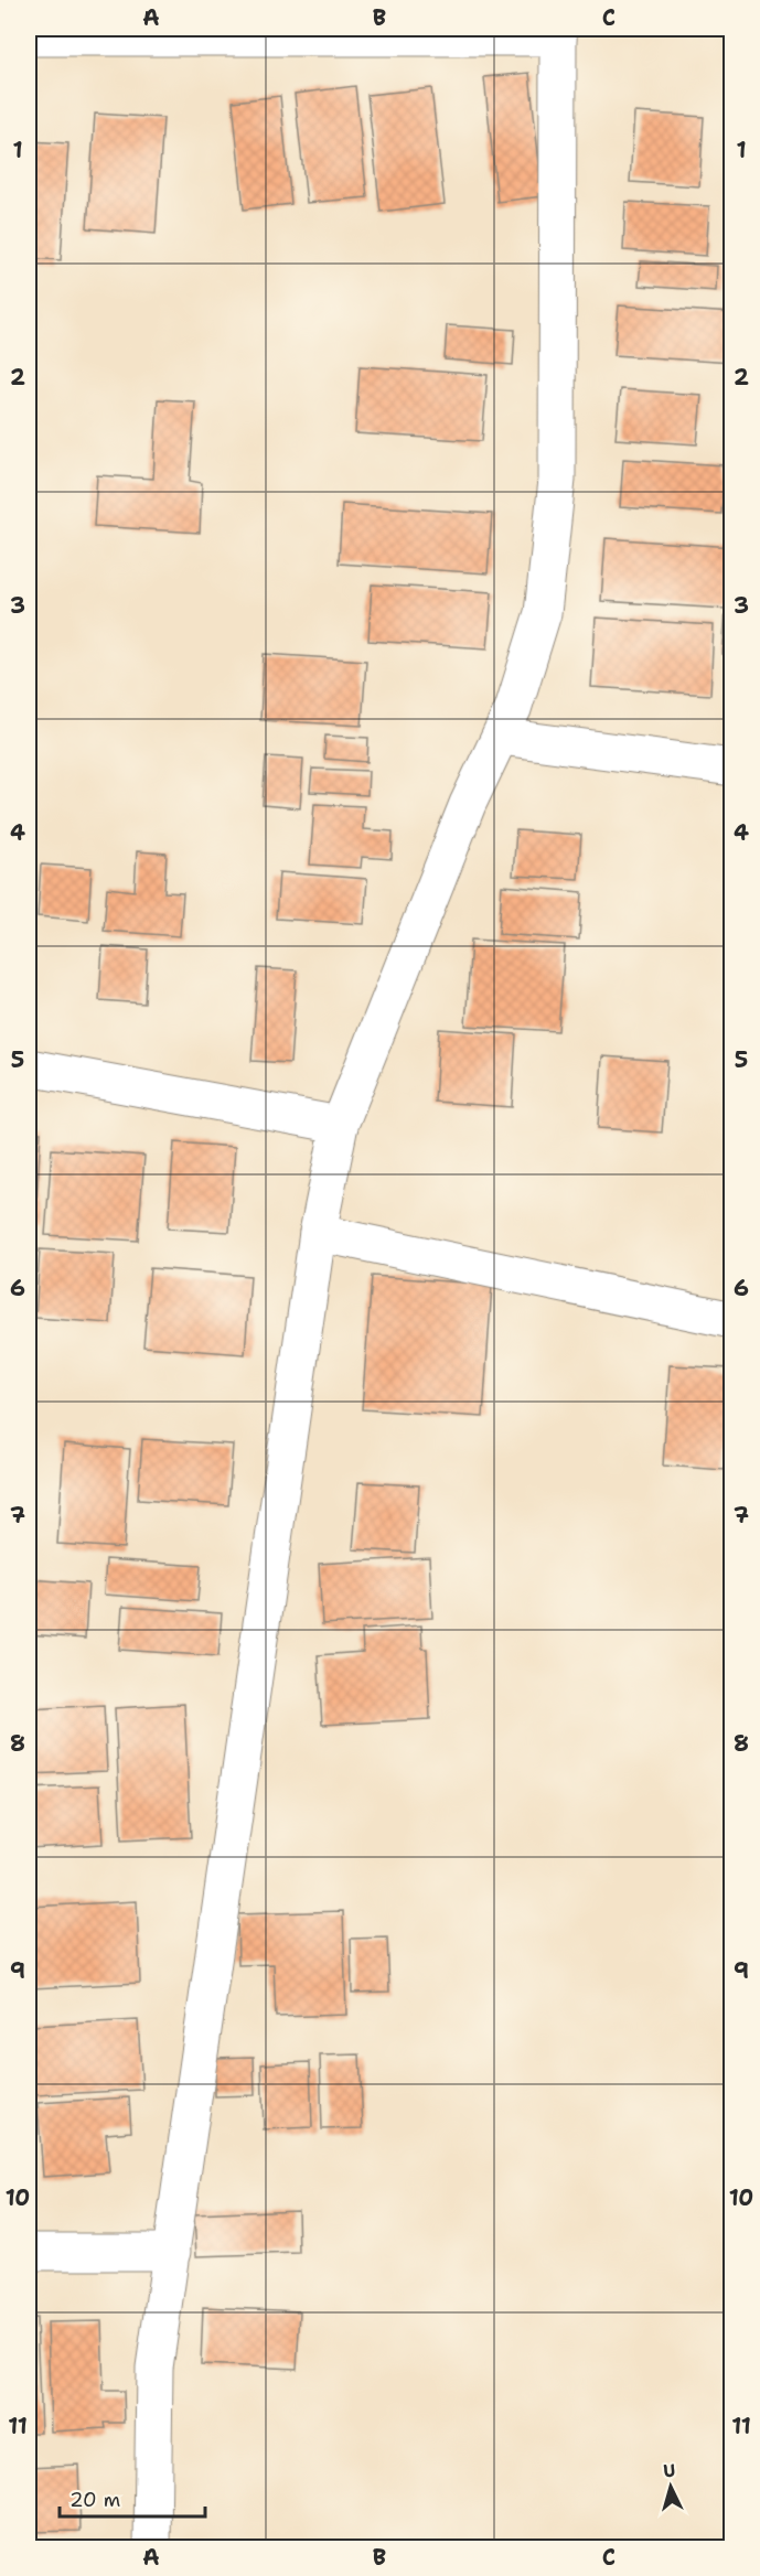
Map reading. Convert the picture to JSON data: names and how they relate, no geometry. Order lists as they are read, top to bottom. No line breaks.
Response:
{"scale_bar":"20 m","north":"top","grid":{"columns":["A","B","C"],"rows":["1","2","3","4","5","6","7","8","9","10","11"]}}
